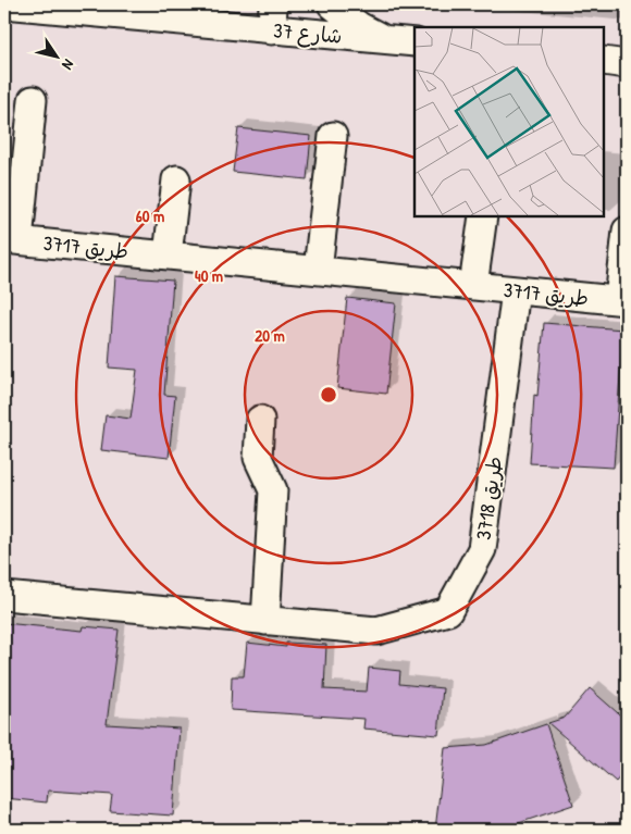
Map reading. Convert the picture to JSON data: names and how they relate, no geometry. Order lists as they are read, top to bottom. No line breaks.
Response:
{"streets":{"street":["شارع 37","طريق 3717","طريق 3718"]},"crossings":[["طريق 3717","طريق 3718"]],"north":"bottom right","rings":["60 m","40 m","20 m"]}
